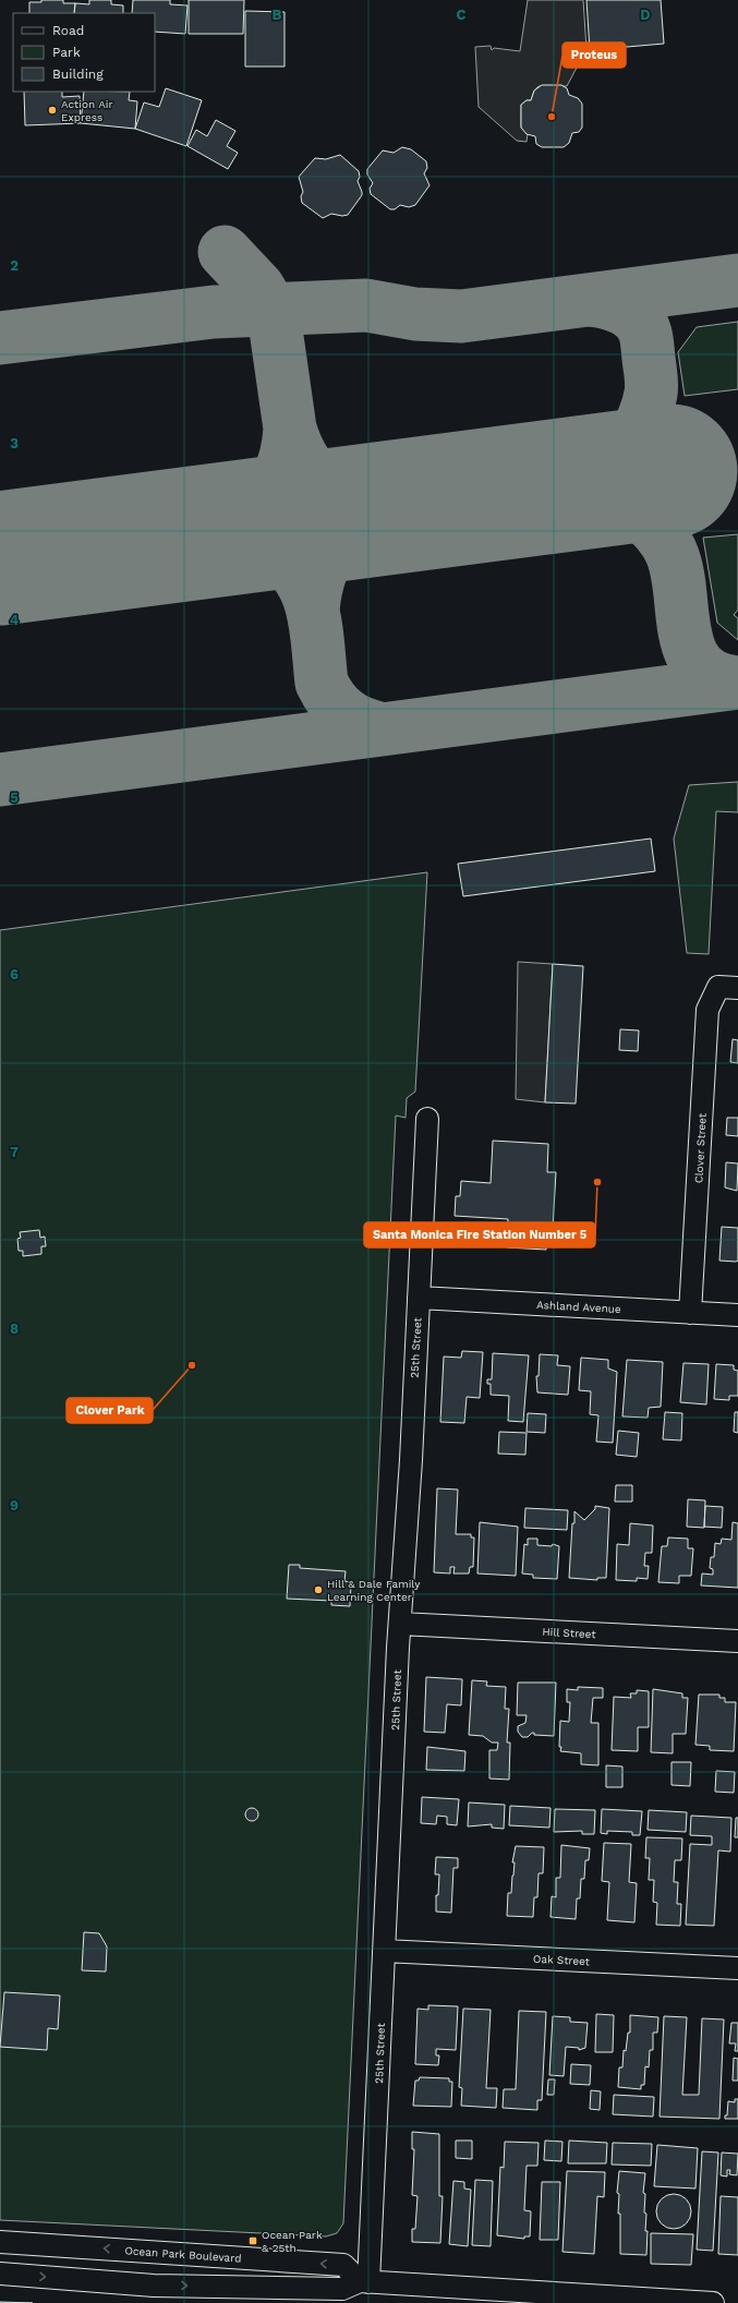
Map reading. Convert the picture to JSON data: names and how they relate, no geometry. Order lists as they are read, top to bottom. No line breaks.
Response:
{"streets":{"street":["Clover Street","Ashland Avenue","25th Street","Hill Street","Oak Street","Ocean Park Boulevard"]},"crossings":[["Clover Street","Ashland Avenue"],["Ashland Avenue","25th Street"],["25th Street","Hill Street"],["25th Street","Oak Street"],["25th Street","Ocean Park Boulevard"]],"places":{"other":["Action Air Express","Proteus","Santa Monica Fire Station Number 5","Clover Park","Hill & Dale Family Learning Center"],"transit":["Ocean Park & 25th"]},"legend":["Road","Park","Building"],"grid":{"columns":["B","C","D"],"rows":["2","3","4","5","6","7","8","9"]}}
